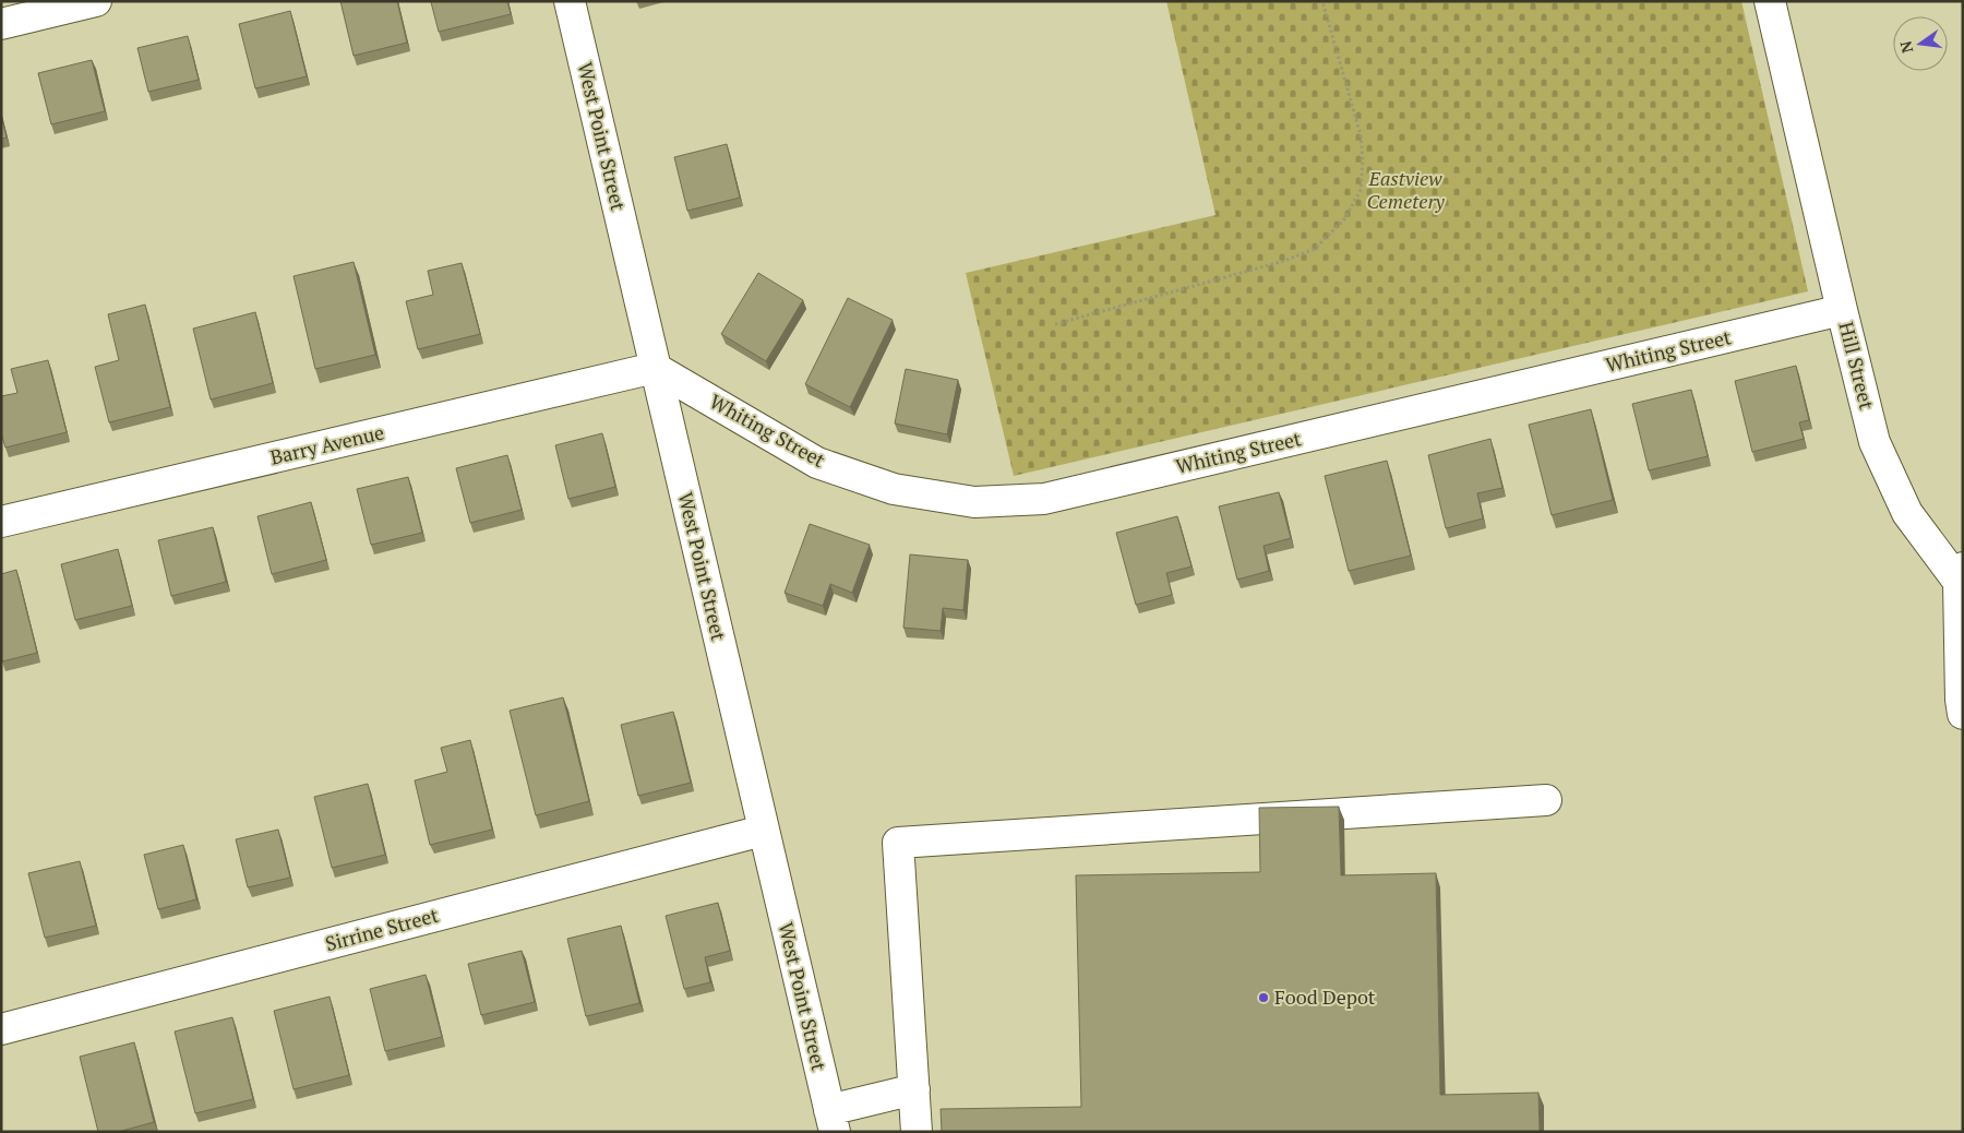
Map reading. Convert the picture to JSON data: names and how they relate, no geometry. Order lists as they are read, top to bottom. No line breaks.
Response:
{"streets":{"street":["West Point Street","Whiting Street","Hill Street","Barry Avenue","Sirrine Street"]},"crossings":[["West Point Street","Whiting Street"],["West Point Street","Barry Avenue"],["West Point Street","Sirrine Street"],["Whiting Street","Hill Street"],["Whiting Street","Barry Avenue"]],"parks":["Eastview Cemetery"],"places":["Food Depot"],"north":"left"}
